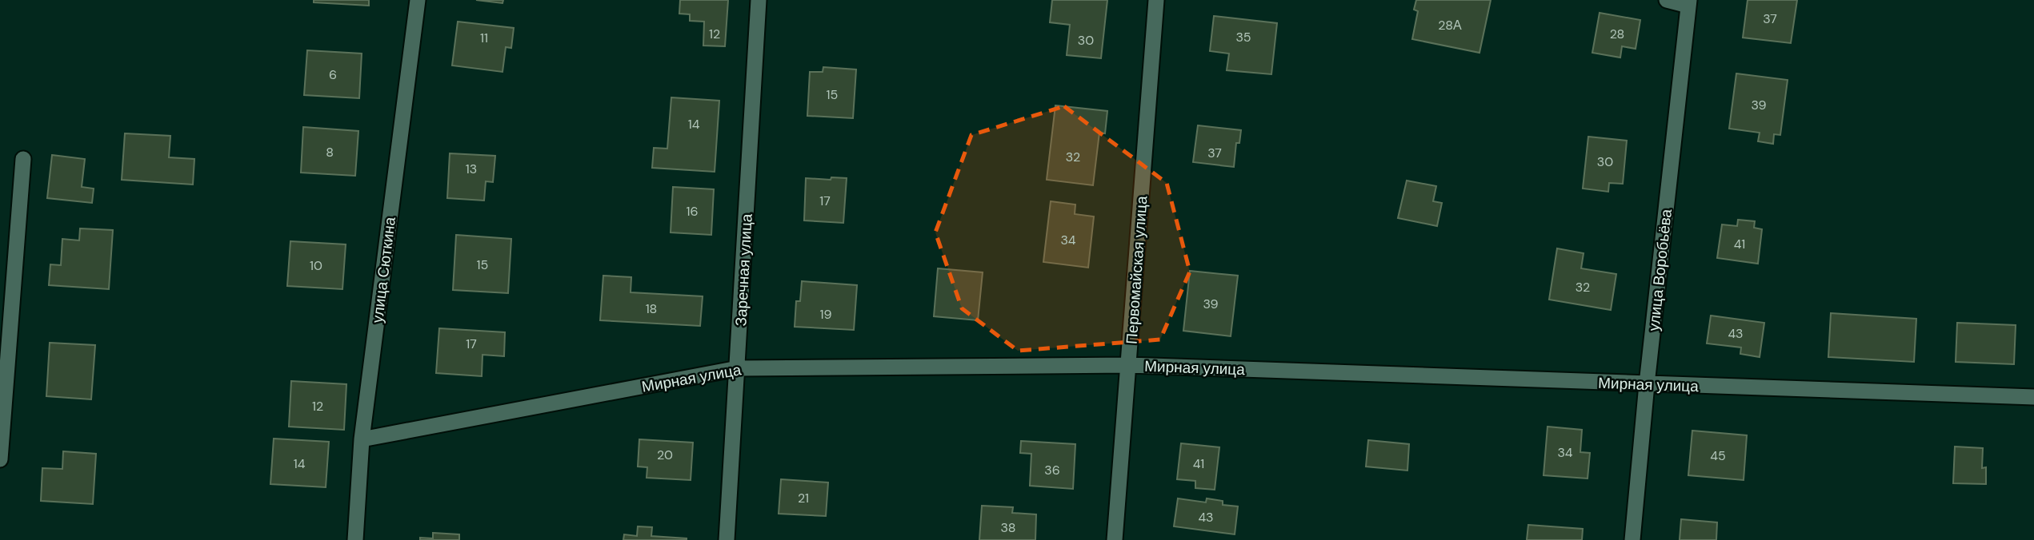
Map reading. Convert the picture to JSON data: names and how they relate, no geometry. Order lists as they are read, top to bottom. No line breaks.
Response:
{"streets":{"street":["улица Сюткина","Заречная улица","Первомайская улица","улица Воробьёва","Мирная улица"]},"crossings":[["улица Сюткина","Мирная улица"],["Заречная улица","Мирная улица"],["Первомайская улица","Мирная улица"],["улица Воробьёва","Мирная улица"]],"house_numbers":["37","28А","12","28","35","11","30","6","15","39","14","8","37","32","30","13","17","16","34","41","15","10","32","39","18","19","43","17","12","34","20","45","14","41","36","21","43","38"]}
